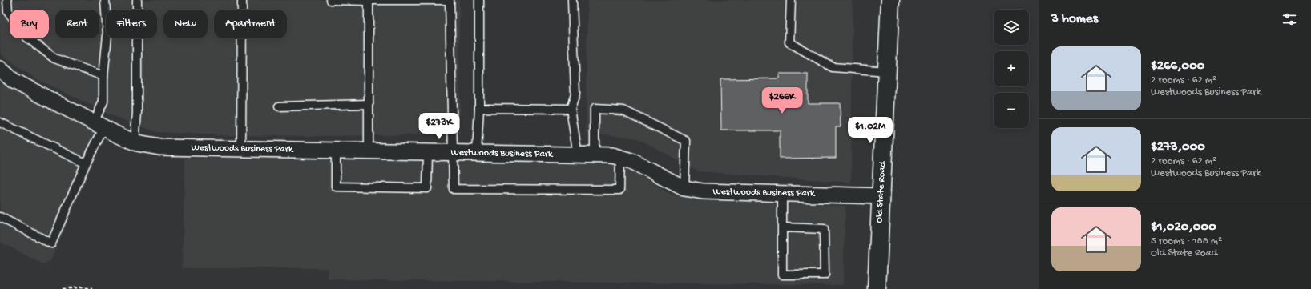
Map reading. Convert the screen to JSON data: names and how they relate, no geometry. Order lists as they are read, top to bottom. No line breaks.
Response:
{"streets":{"street":["Westwoods Business Park","Old State Road"]},"crossings":[["Westwoods Business Park","Old State Road"]],"page":{"heading":"3 homes","map_buttons":["+","−"],"chip":["Buy","Rent","Filters","New","Apartment"],"list":[{"name":"$266,000","note":"2 rooms · 62 m² · Westwoods Business Park"},{"name":"$273,000","note":"2 rooms · 62 m² · Westwoods Business Park"},{"name":"$1,020,000","note":"5 rooms · 188 m² · Old State Road"}],"price":["$266K","$273K","$1.02M"]}}
